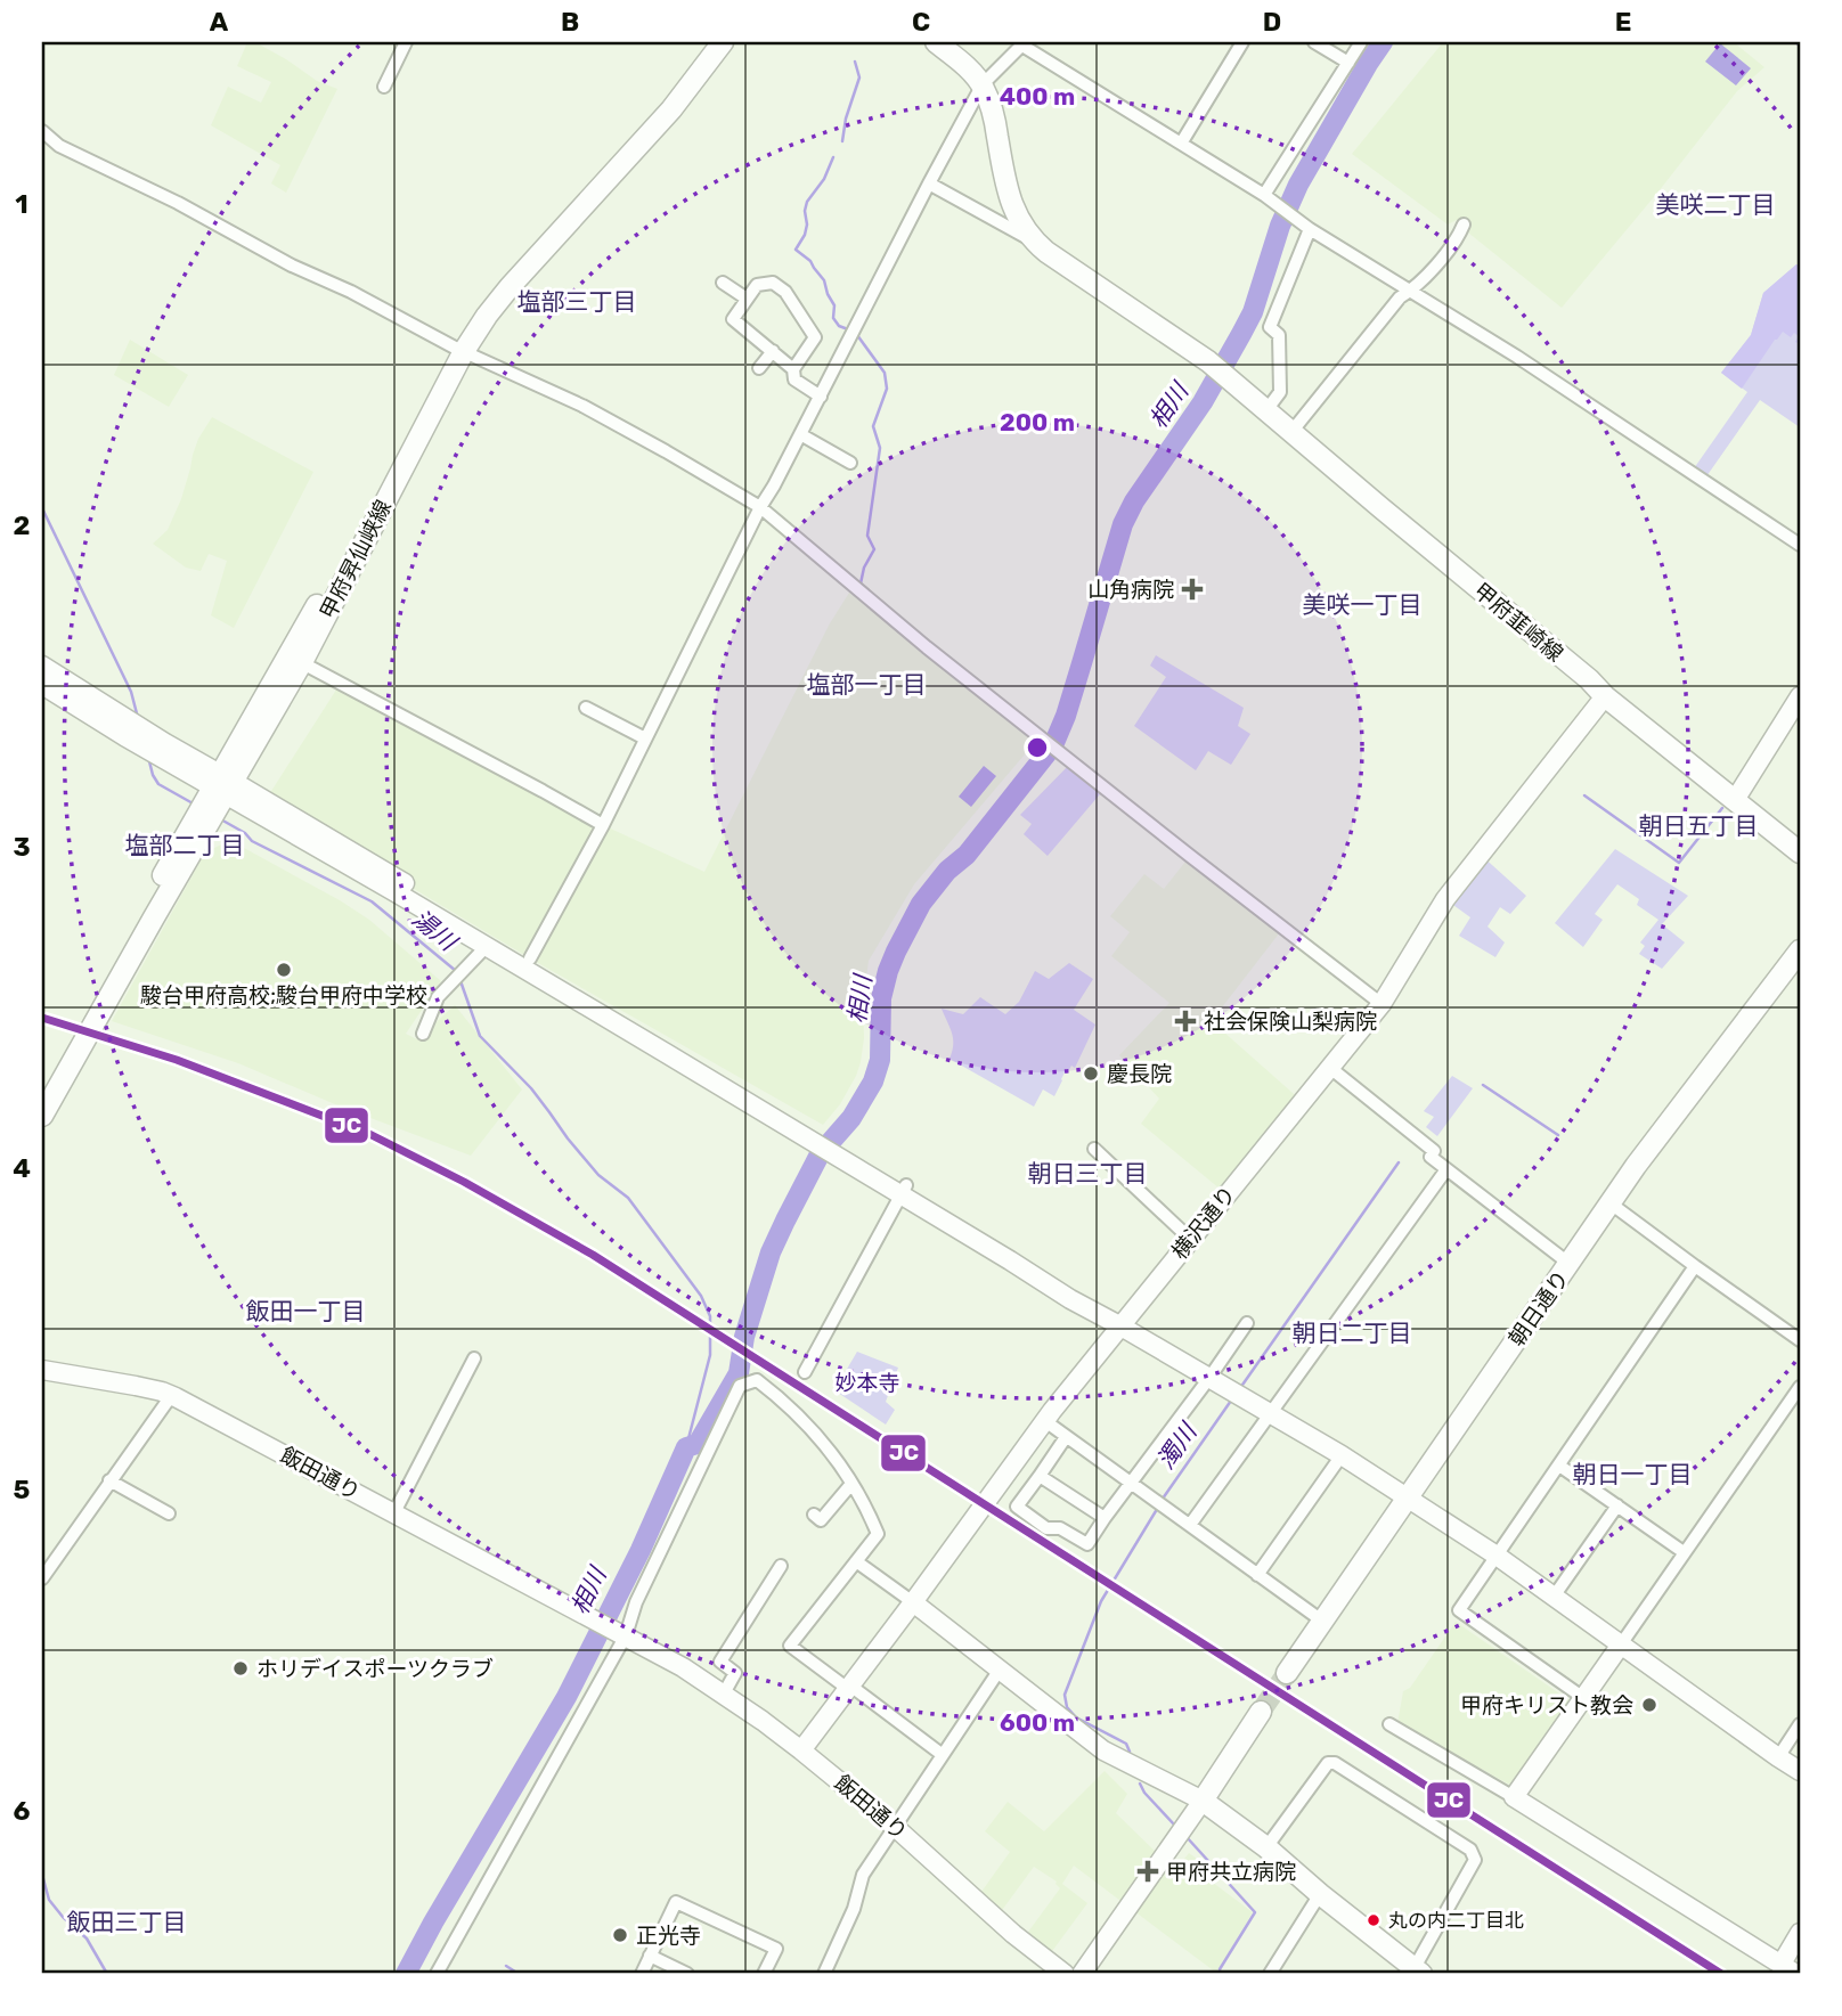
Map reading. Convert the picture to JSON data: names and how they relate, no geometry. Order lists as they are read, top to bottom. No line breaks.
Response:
{"streets":{"main road":["甲府昇仙峡線","甲府韮崎線","朝日通り"],"street":["横沢通り","飯田通り"]},"crossings":[["甲府韮崎線","横沢通り"],["横沢通り","飯田通り"]],"districts":["美咲二丁目","塩部三丁目","美咲一丁目","塩部一丁目","朝日五丁目","塩部二丁目","朝日三丁目","飯田一丁目","朝日二丁目","朝日一丁目","飯田三丁目"],"water":["相川","湯川","濁川"],"parks":["妙本寺"],"places":{"health":["山角病院","社会保険山梨病院","甲府共立病院"],"other":["駿台甲府高校;駿台甲府中学校","慶長院","ホリデイスポーツクラブ","甲府キリスト教会","丸の内二丁目北","正光寺"]},"lines":["transit line JC"],"grid":{"columns":["A","B","C","D","E"],"rows":["1","2","3","4","5","6"]},"rings":["400 m","200 m","600 m"]}
